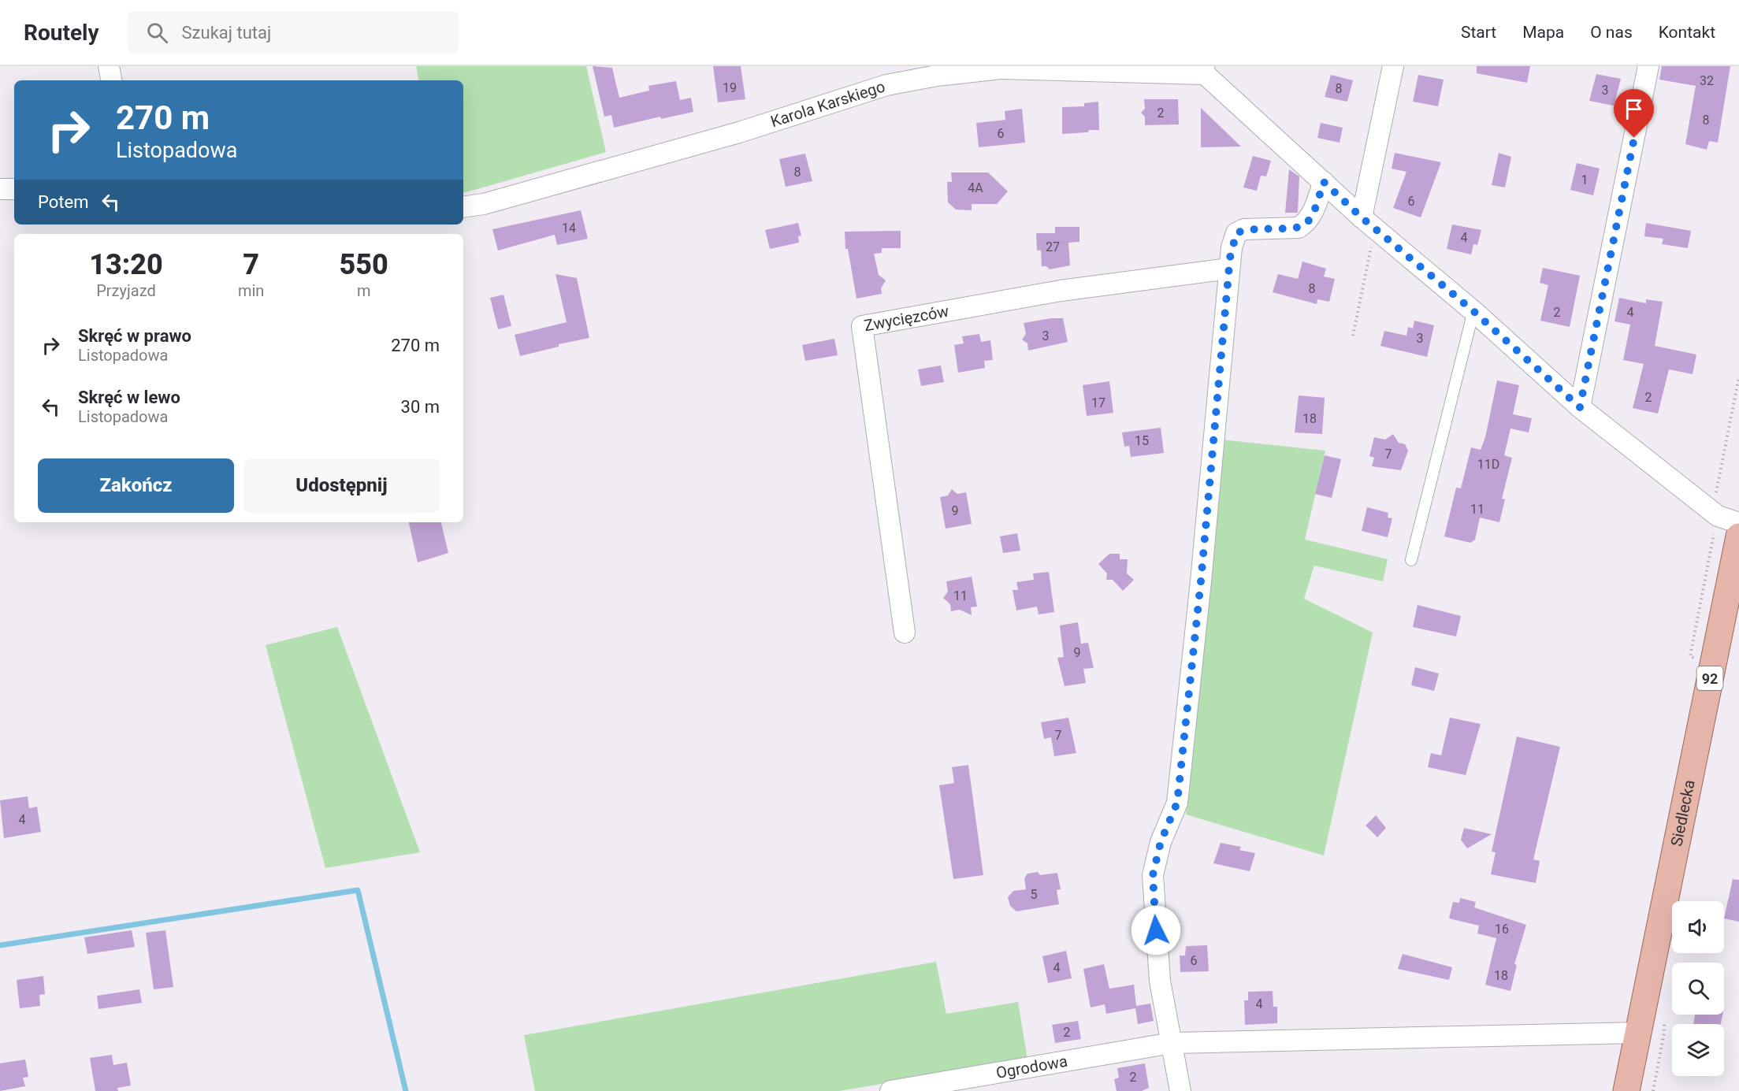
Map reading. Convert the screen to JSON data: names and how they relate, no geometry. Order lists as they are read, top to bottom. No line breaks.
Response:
{"streets":{"main road":["92","Siedlecka"],"street":["Karola Karskiego","Zwycięzców","Ogrodowa"]},"crossings":[["Siedlecka","Ogrodowa"]],"house_numbers":["32","19","8","3","2","8","6","8","1","4A","6","14","4","27","8","2","4","3","3","2","17","18","15","7","11D","11","9","11","9","7","4","5","16","6","4","18","4","2","2"],"page":{"header":"Routely","search":"Szukaj tutaj","nav":["Start","Mapa","O nas","Kontakt"],"turn":["270 m","Listopadowa"],"then":"Potem","eta":["13:20","Przyjazd","7","min","550","m"],"list":[{"name":"Skręć w prawo","note":"Listopadowa","value":"270 m"},{"name":"Skręć w lewo","note":"Listopadowa","value":"30 m"}],"buttons":["Zakończ","Udostępnij"]}}
